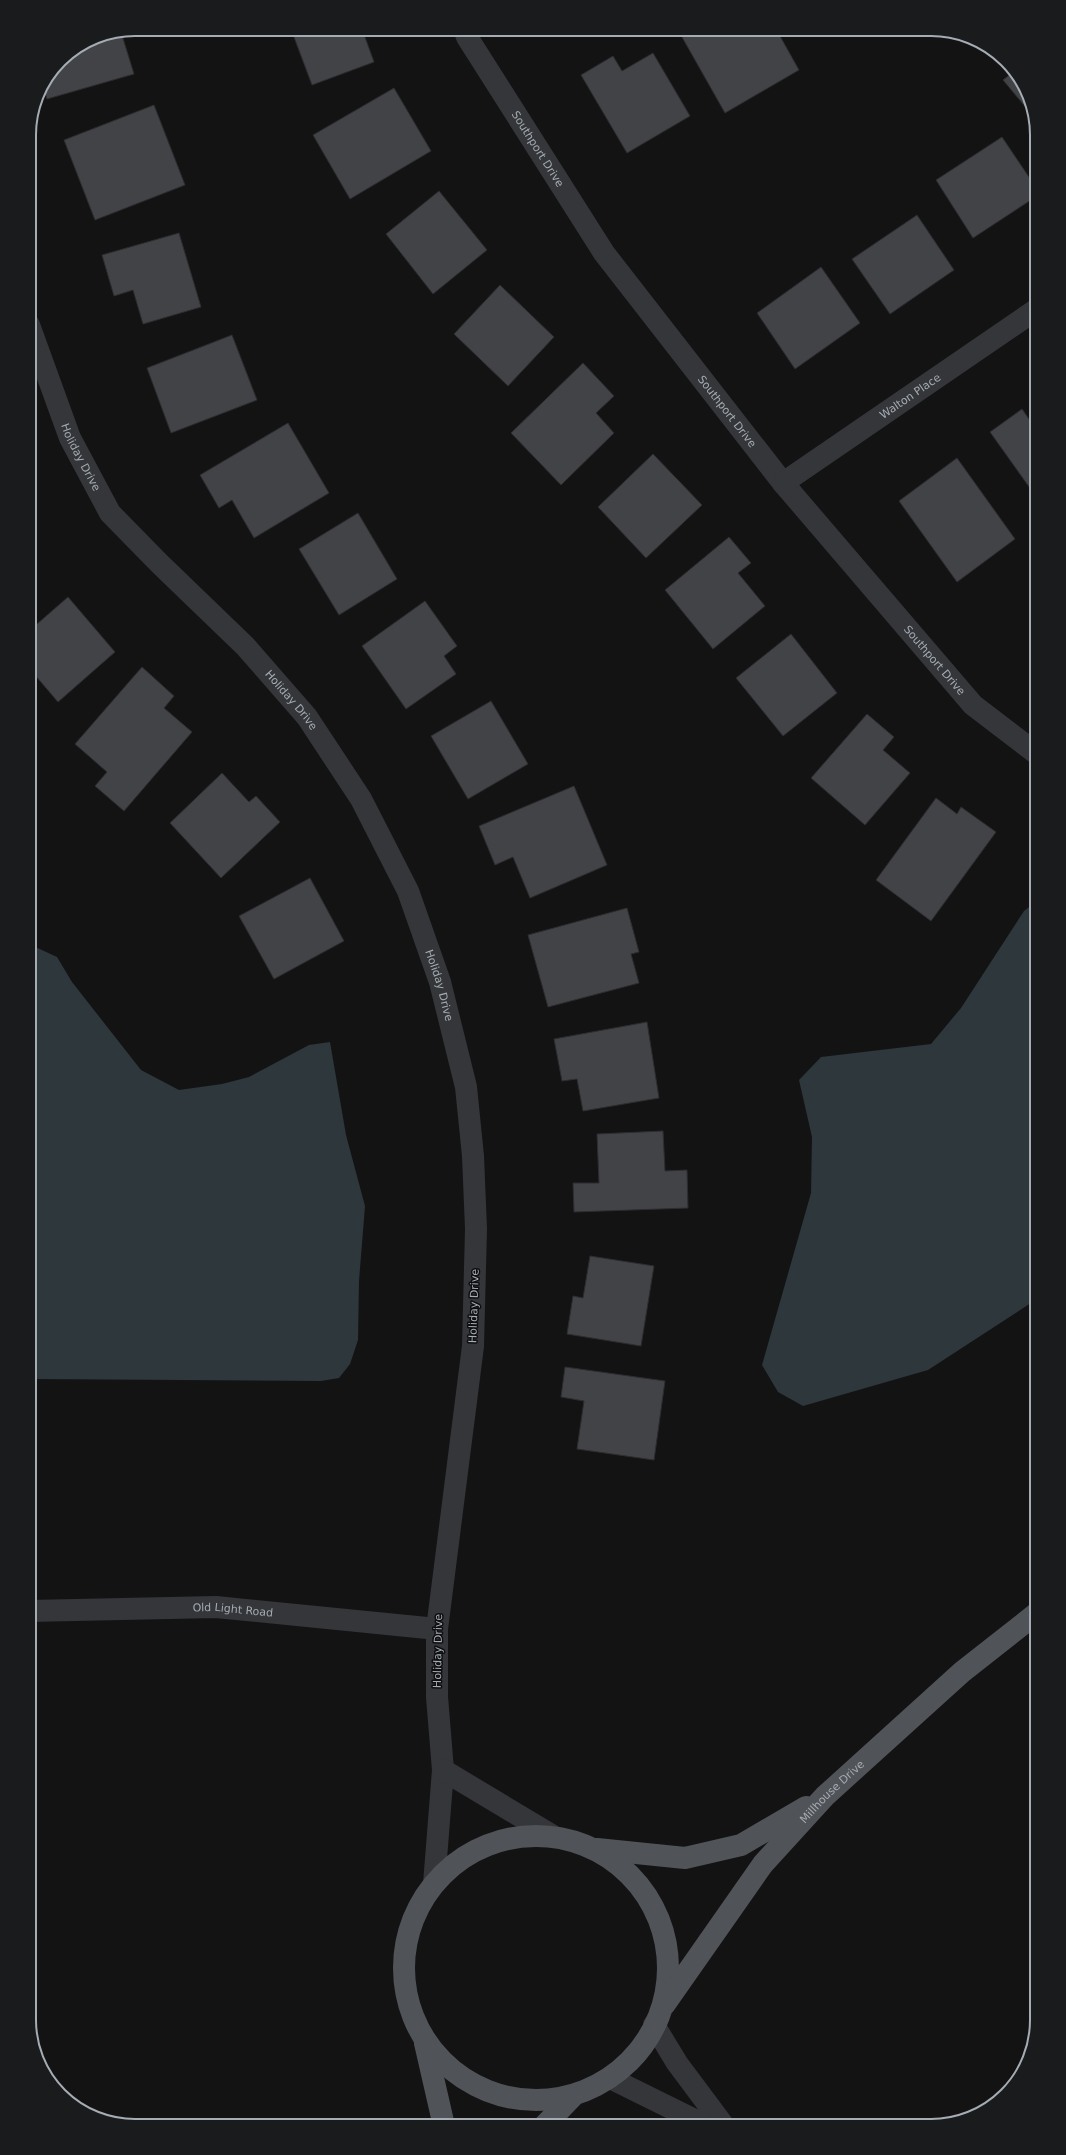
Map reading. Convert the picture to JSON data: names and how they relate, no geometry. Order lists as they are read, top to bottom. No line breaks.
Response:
{"streets":{"main road":["Millhouse Drive"],"street":["Southport Drive","Walton Place","Holiday Drive","Old Light Road"]},"crossings":[["Southport Drive","Walton Place"],["Holiday Drive","Old Light Road"]]}
